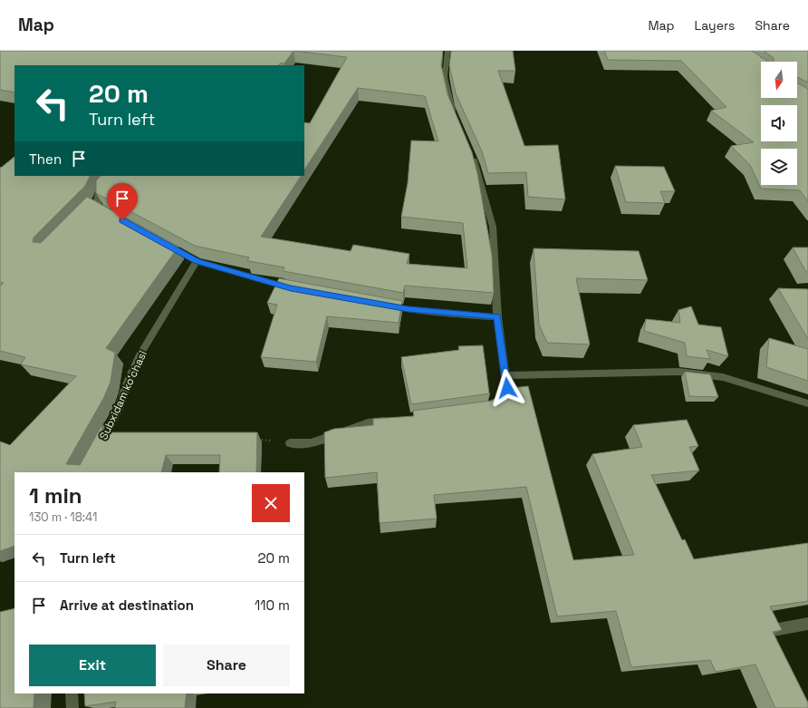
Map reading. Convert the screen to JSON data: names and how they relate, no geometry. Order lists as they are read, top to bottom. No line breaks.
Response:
{"streets":{"street":["Subxidam koʻchasi"]},"north":"bottom","page":{"header":"Map","nav":["Map","Layers","Share"],"turn":["20 m","Turn left"],"then":"Then","heading":["1 min","130 m · 18:41"],"list":[{"name":"Turn left","value":"20 m"},{"name":"Arrive at destination","value":"110 m"}],"buttons":["Exit","Share"]}}
